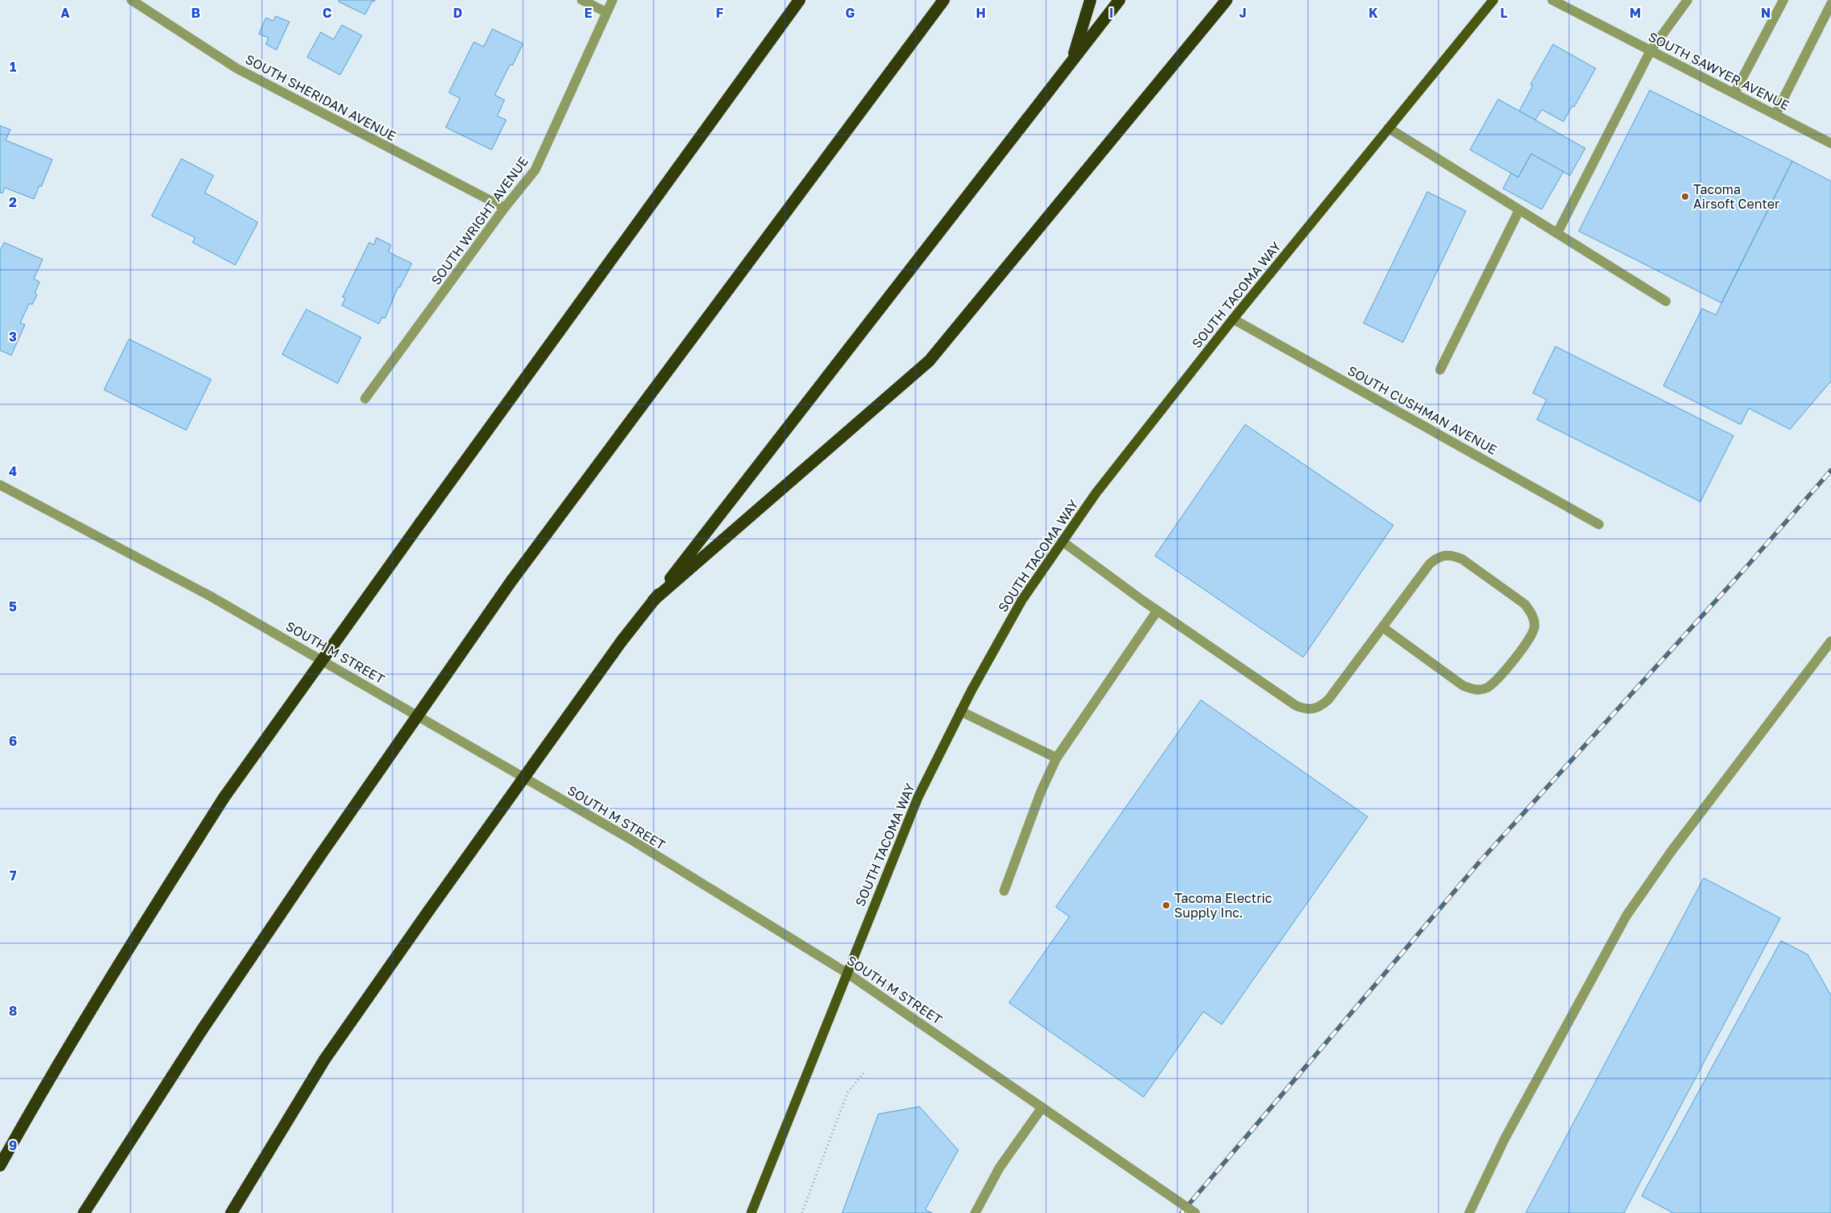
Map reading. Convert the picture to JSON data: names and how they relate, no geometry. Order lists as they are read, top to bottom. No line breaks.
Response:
{"streets":{"main road":["SOUTH TACOMA WAY"],"street":["SOUTH SAWYER AVENUE","SOUTH SHERIDAN AVENUE","SOUTH WRIGHT AVENUE","SOUTH CUSHMAN AVENUE","SOUTH M STREET"]},"crossings":[["SOUTH SHERIDAN AVENUE","SOUTH WRIGHT AVENUE"],["SOUTH TACOMA WAY","SOUTH CUSHMAN AVENUE"],["SOUTH TACOMA WAY","SOUTH M STREET"]],"places":["Tacoma Airsoft Center","Tacoma Electric Supply Inc."],"grid":{"columns":["A","B","C","D","E","F","G","H","I","J","K","L","M","N"],"rows":["1","2","3","4","5","6","7","8","9"]}}
